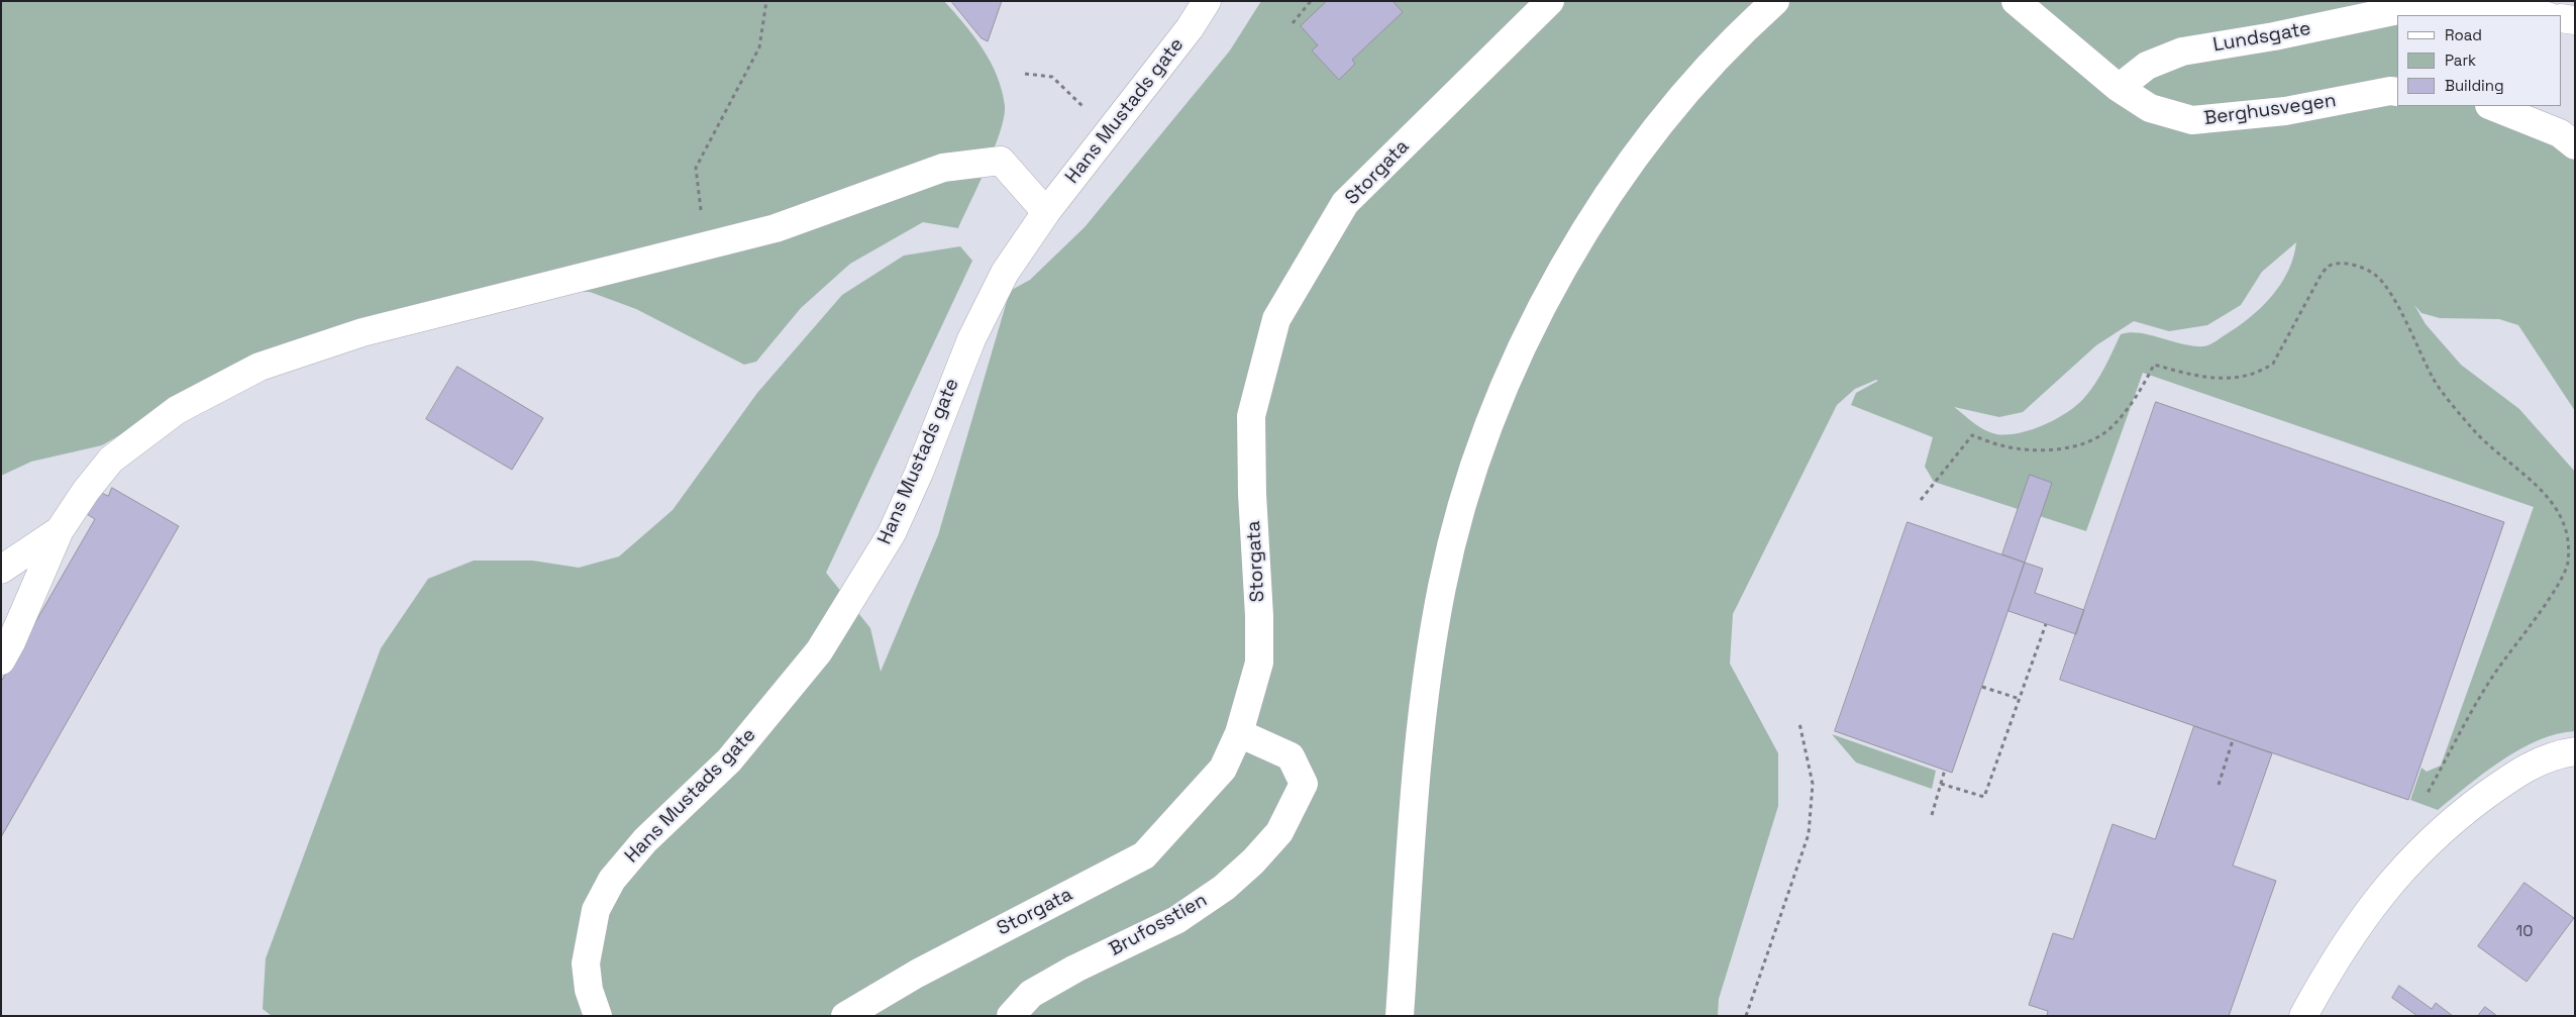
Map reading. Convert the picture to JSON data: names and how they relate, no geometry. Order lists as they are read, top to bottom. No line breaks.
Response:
{"streets":{"main road":["Lundsgate","Berghusvegen","Hans Mustads gate","Storgata","Brufosstien"]},"crossings":[["Lundsgate","Berghusvegen"],["Storgata","Brufosstien"]],"house_numbers":["10"],"legend":["Road","Park","Building"]}
